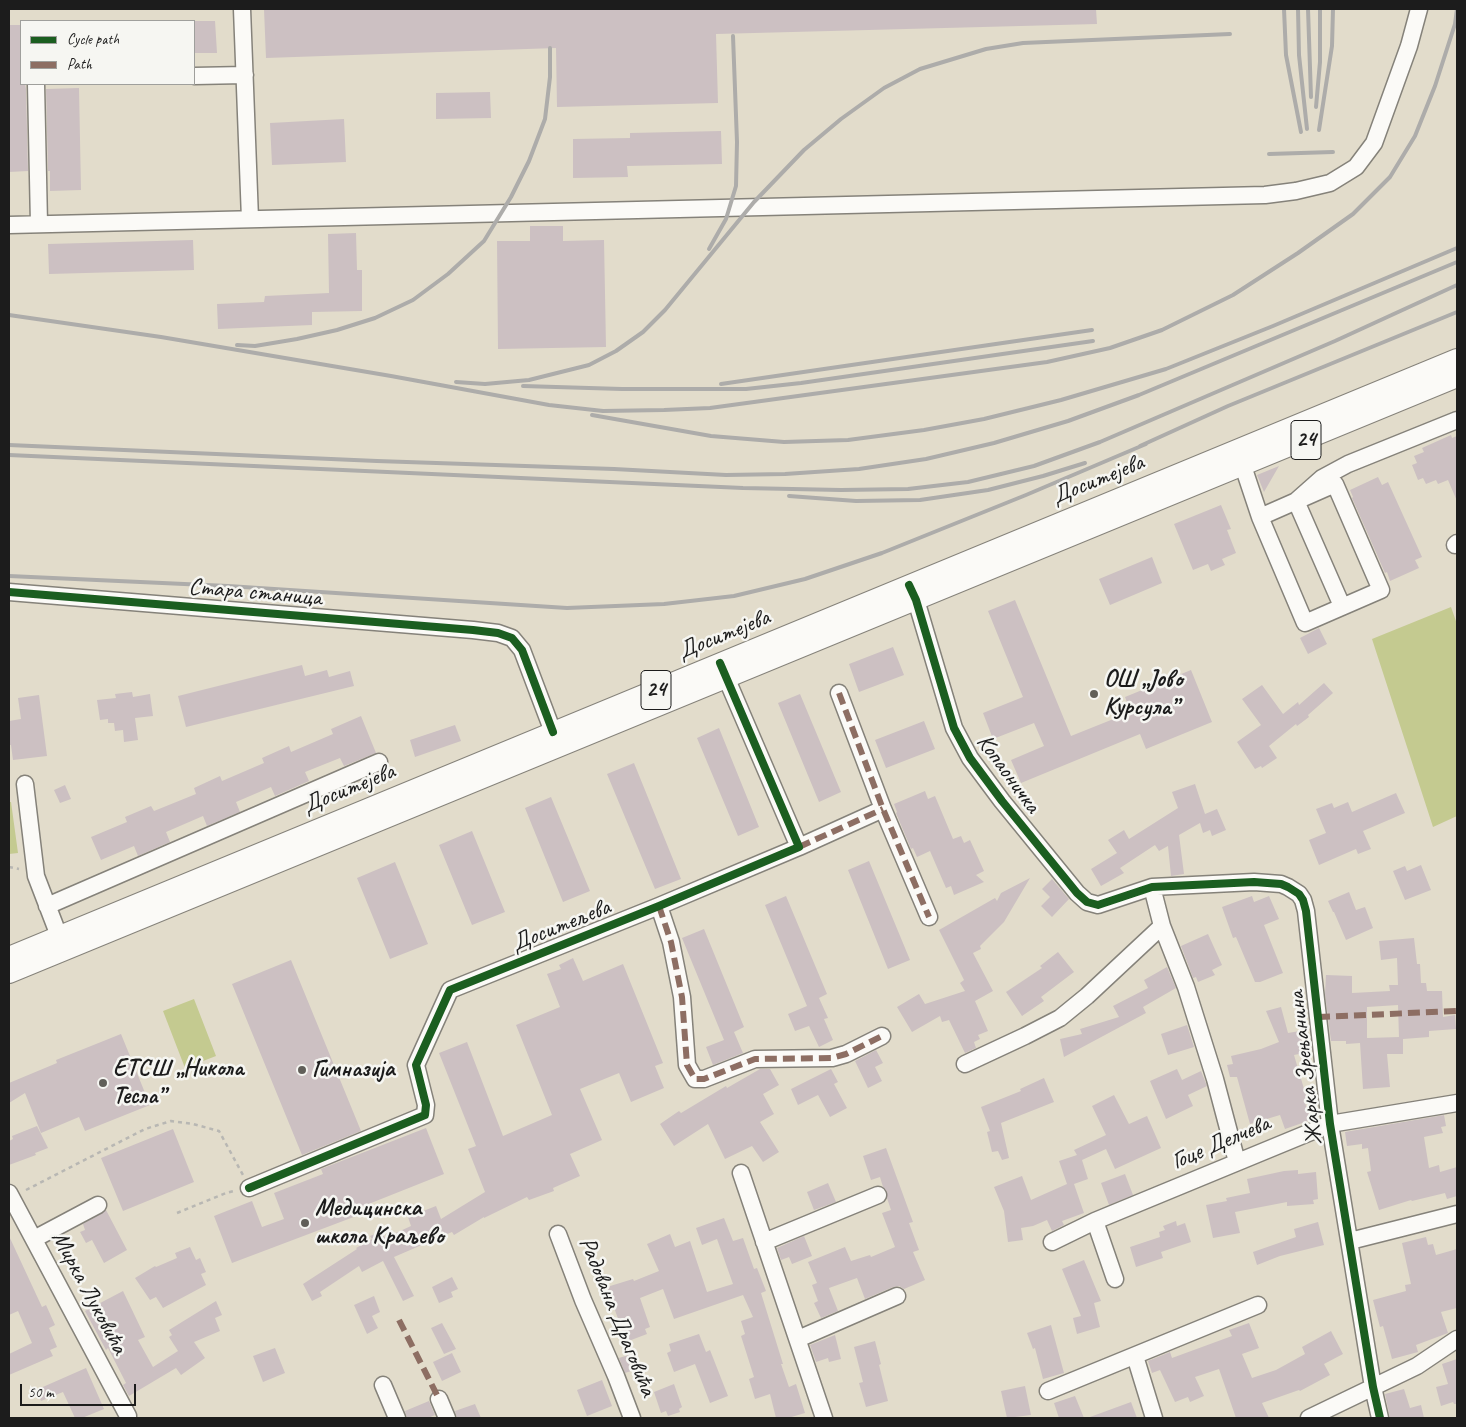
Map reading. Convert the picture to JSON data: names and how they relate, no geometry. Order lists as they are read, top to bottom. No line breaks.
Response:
{"streets":{"main road":["24","Доситејева"],"street":["Стара станица","Копаоничка","Доситељева","Жарка Зрењанина","Гоце Делчева","Мирка Луковића","Радована Драговића"]},"crossings":[["Доситејева","Стара станица"],["Доситејева","Копаоничка"],["Копаоничка","Жарка Зрењанина"],["Жарка Зрењанина","Гоце Делчева"]],"places":["ОШ „Јово Курсула”","Гимназија","ЕТСШ „Никола Тесла”","Медицинска школа Краљево"],"legend":["Cycle path","Path"],"scale_bar":"50 m"}
